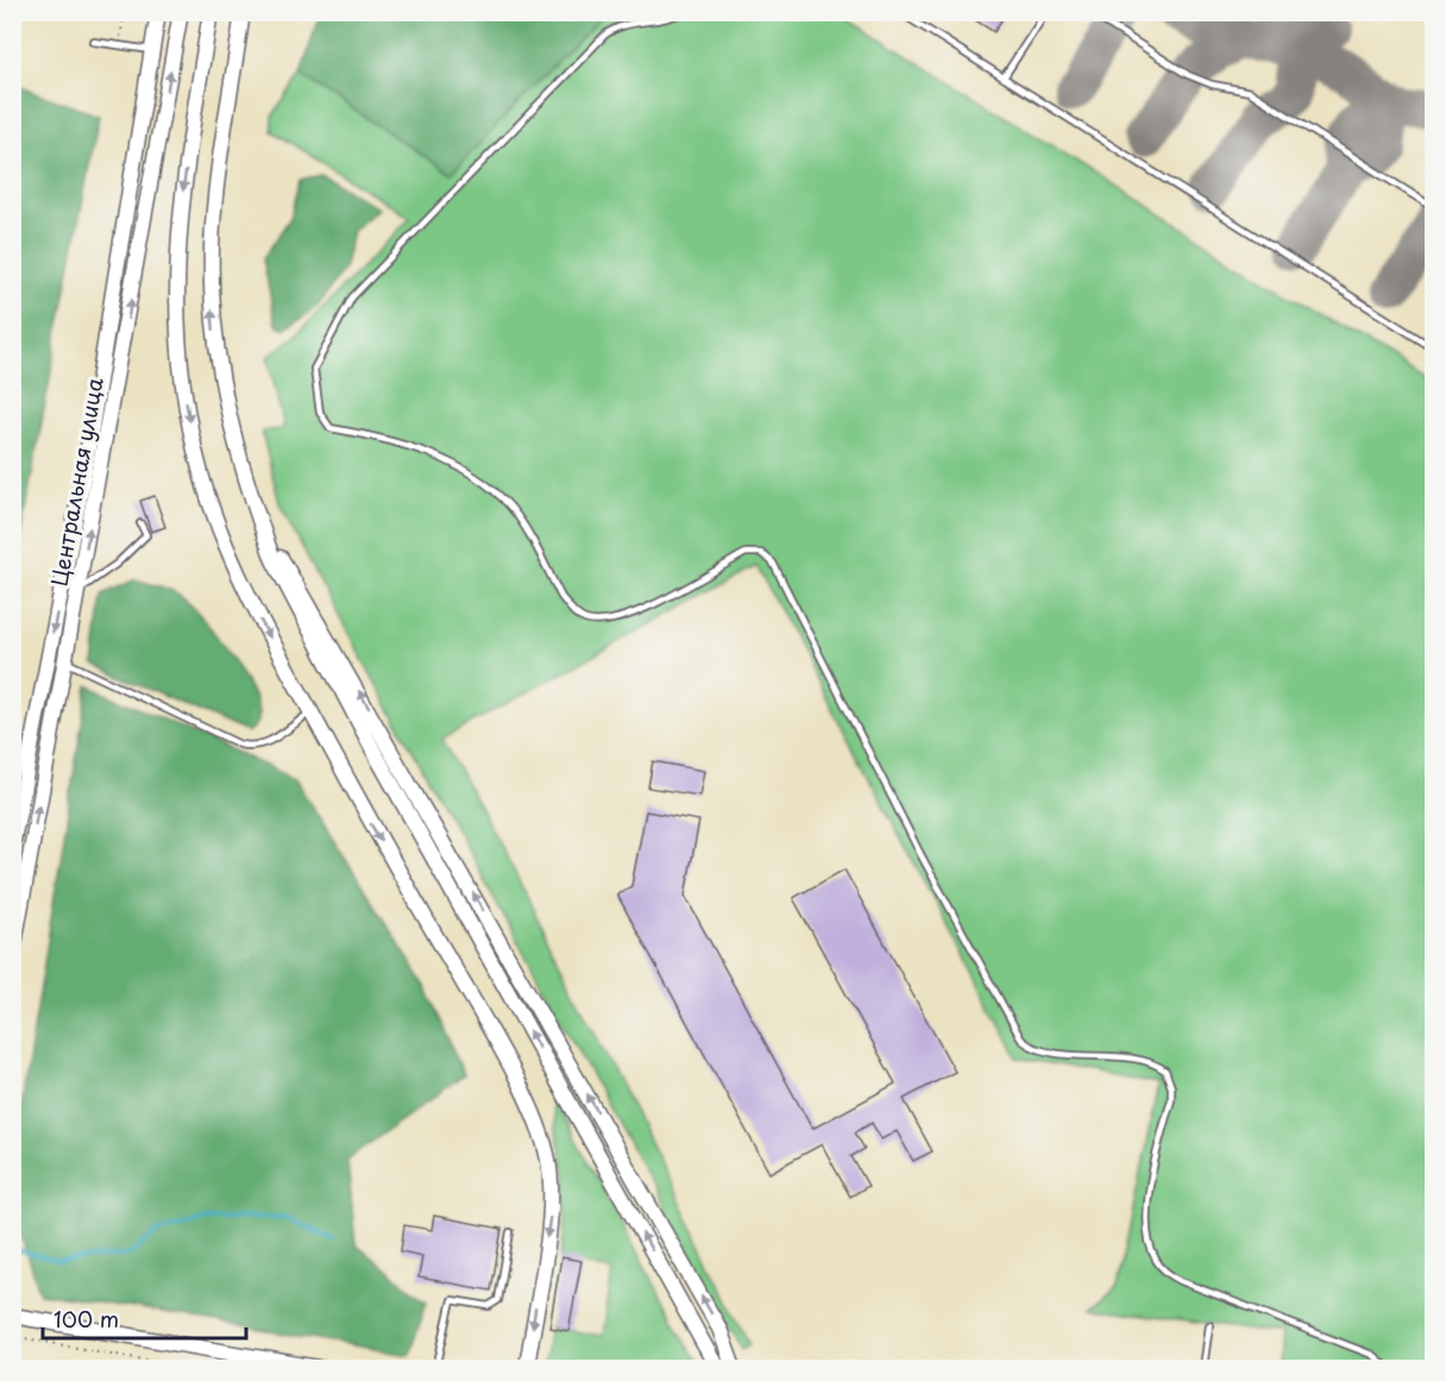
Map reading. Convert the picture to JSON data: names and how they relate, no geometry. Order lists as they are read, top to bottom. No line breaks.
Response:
{"streets":{"main road":["Центральная улица"]},"scale_bar":"100 m"}
